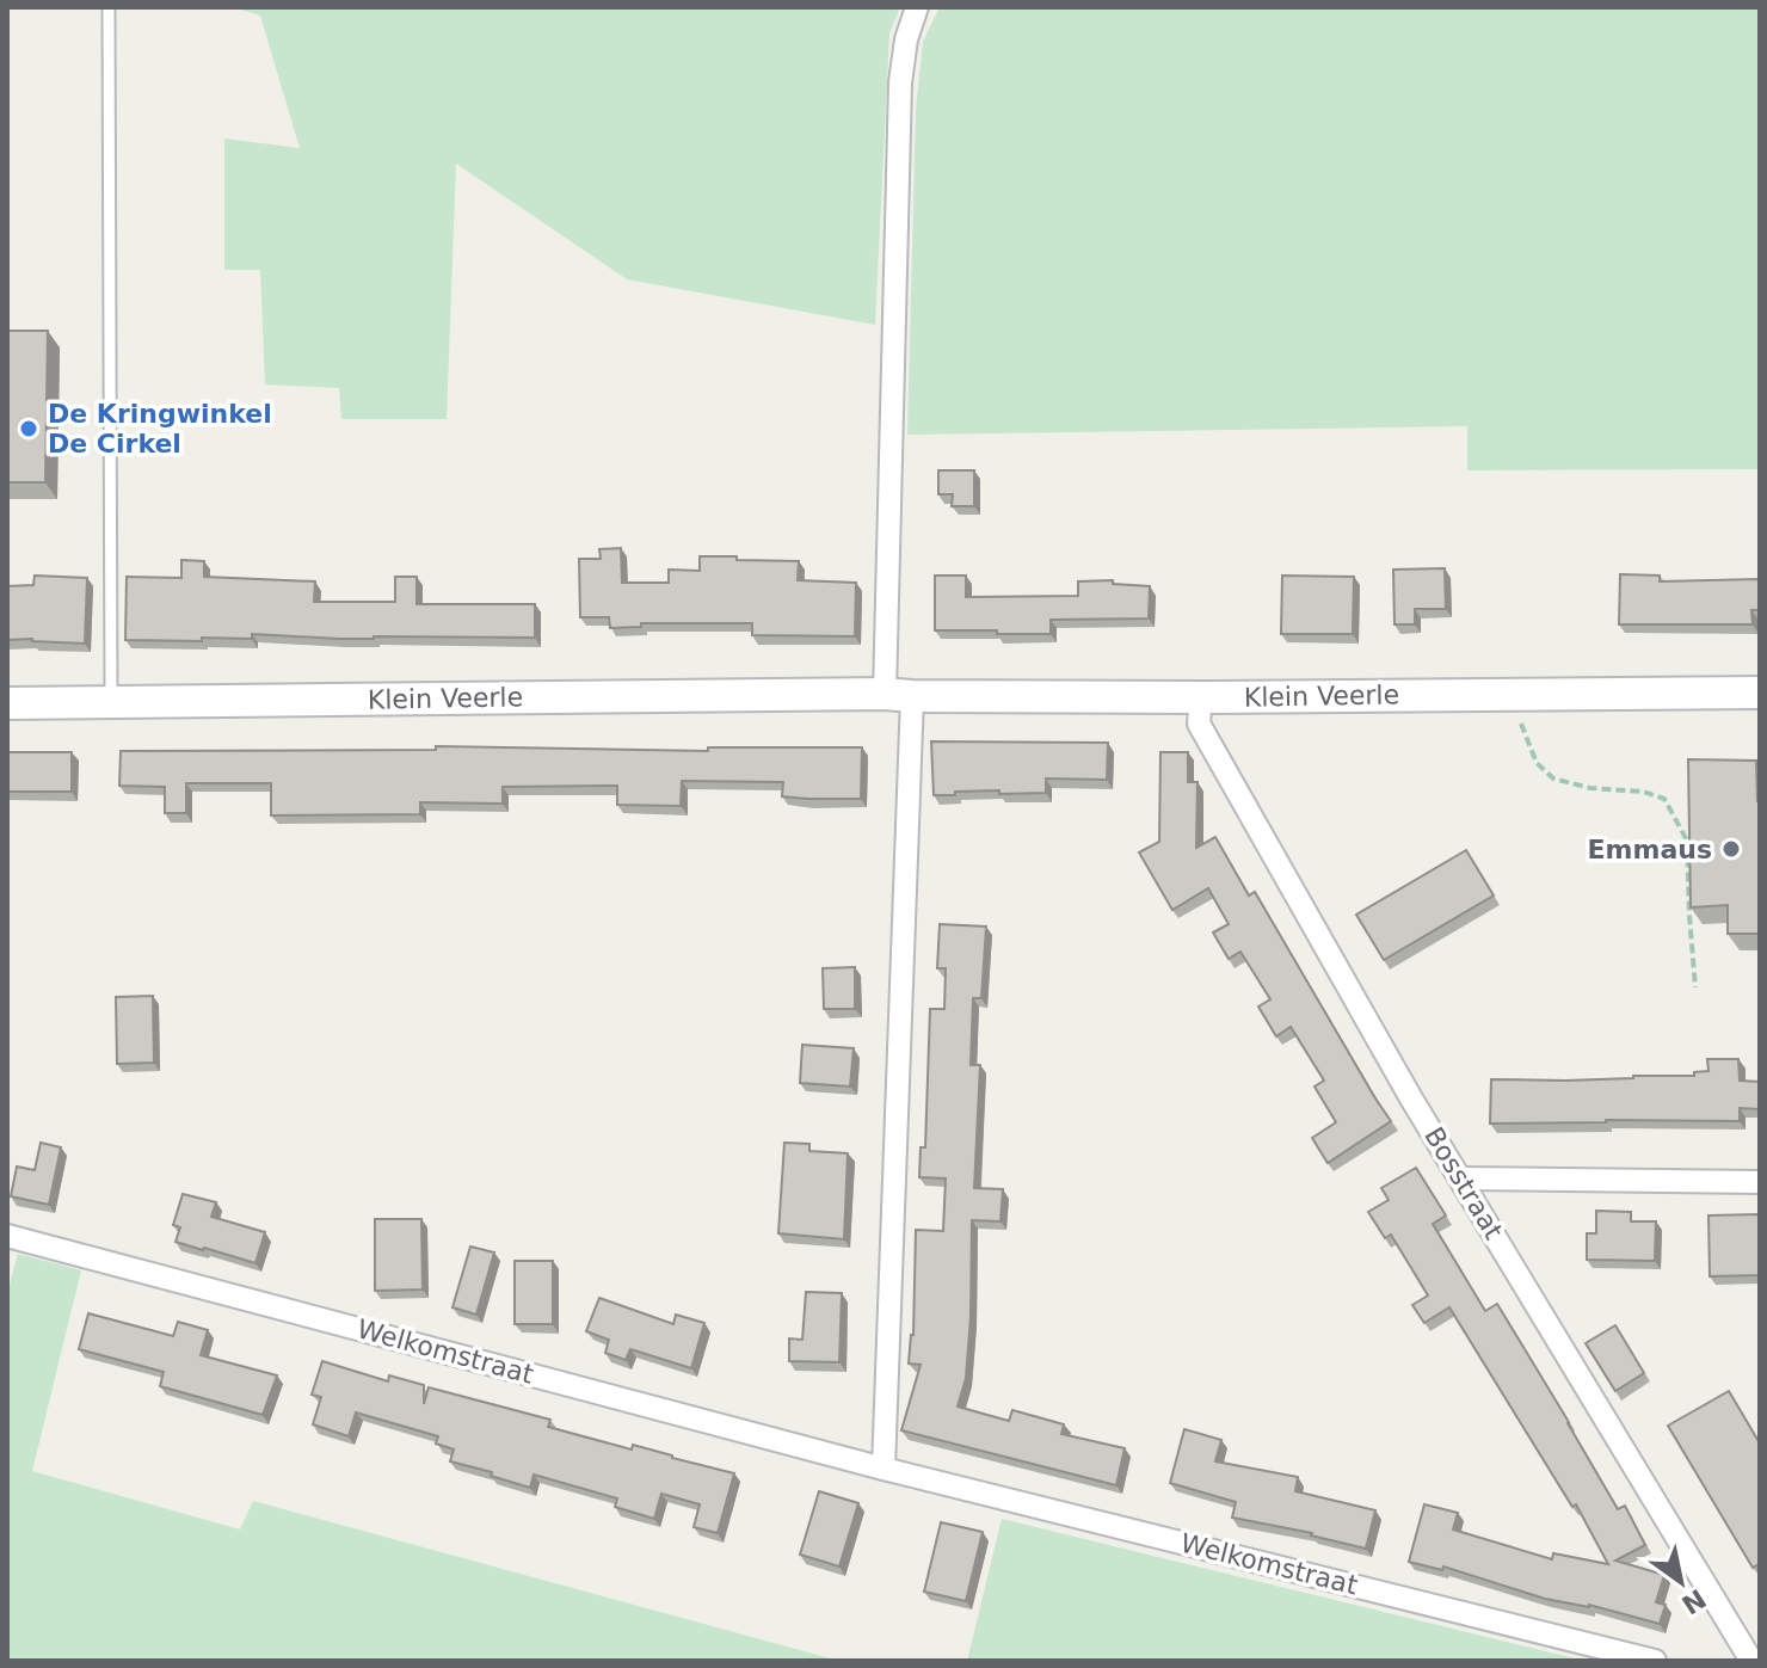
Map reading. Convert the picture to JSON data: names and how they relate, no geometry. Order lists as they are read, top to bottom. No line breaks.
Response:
{"streets":{"main road":["Klein Veerle"],"street":["Bosstraat","Welkomstraat"]},"crossings":[["Klein Veerle","Bosstraat"]],"places":["De Kringwinkel De Cirkel","Emmaus"],"north":"bottom right"}
